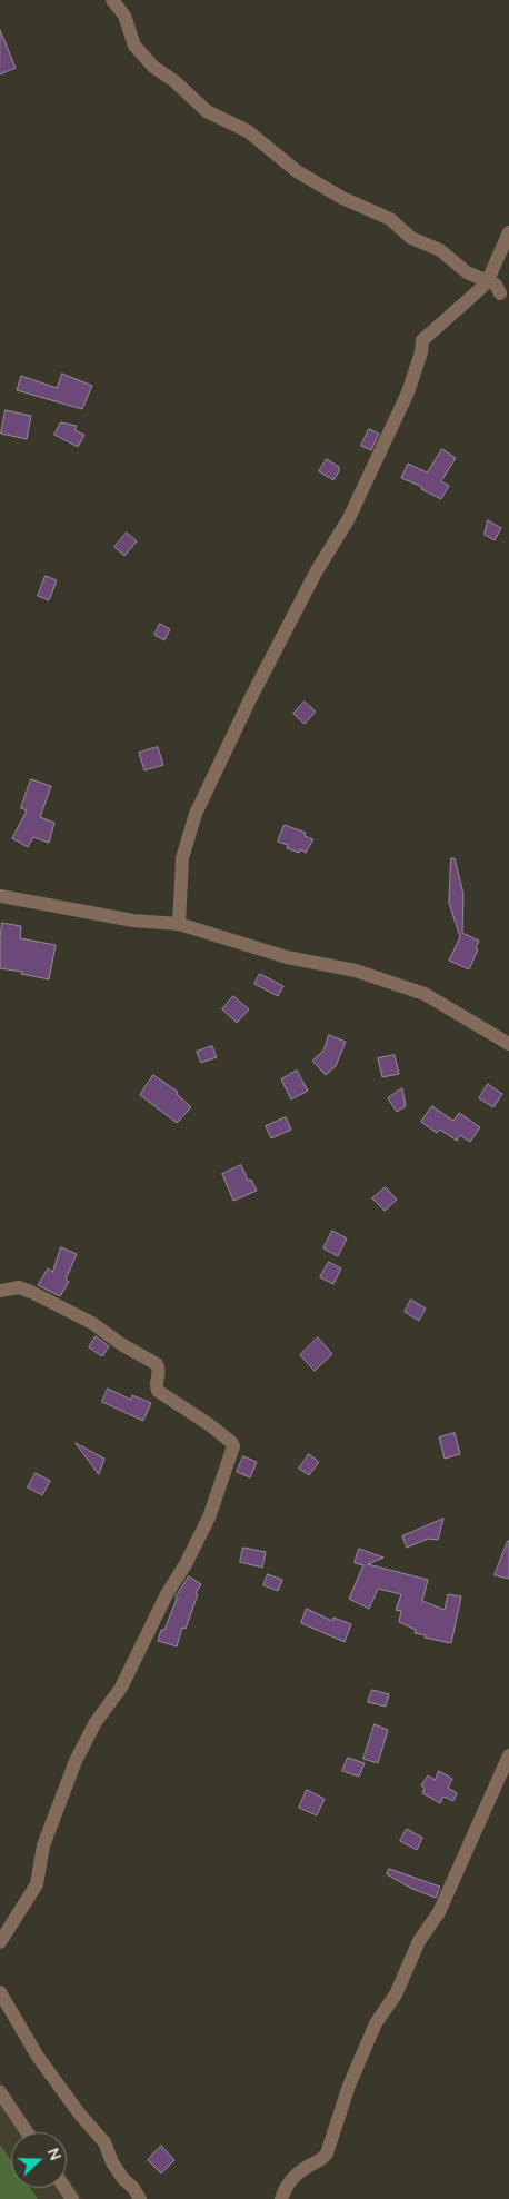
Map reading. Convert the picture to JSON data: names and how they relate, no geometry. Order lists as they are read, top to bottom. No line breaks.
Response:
{"north":"right"}
